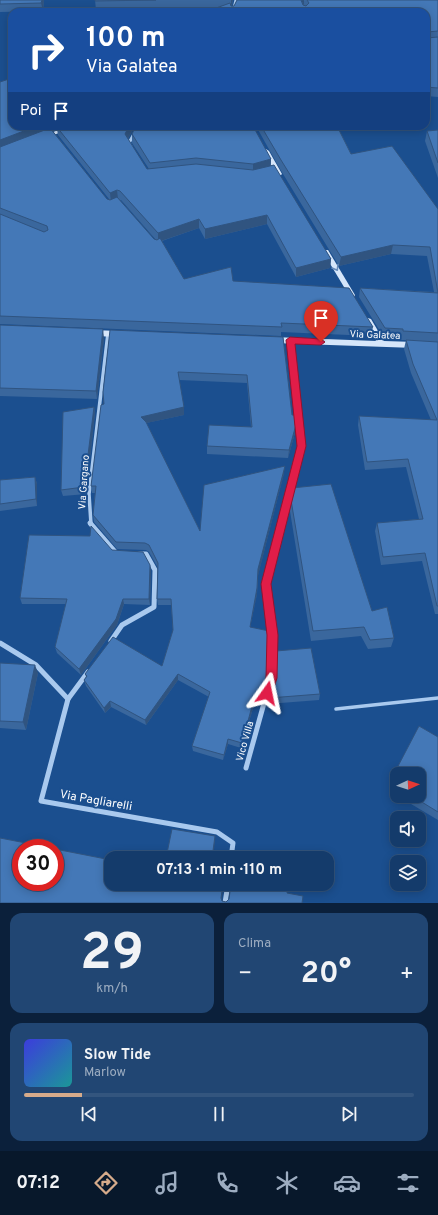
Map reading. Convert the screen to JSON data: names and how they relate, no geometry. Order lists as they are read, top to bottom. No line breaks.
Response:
{"streets":{"street":["Via Galatea","Via Gargano","Vico Villa","Via Pagliarelli"]},"crossings":[["Via Galatea","Vico Villa"]],"north":"right","page":{"turn":["100 m","Via Galatea"],"then":"Poi","limit":"30","trip":"07:13 · 1 min · 110 m","tile":[["29","km/h"],"Clima"],"heat":["−","20°","+"],"song":["Slow Tide","Marlow"],"tabs":"07:12"}}
